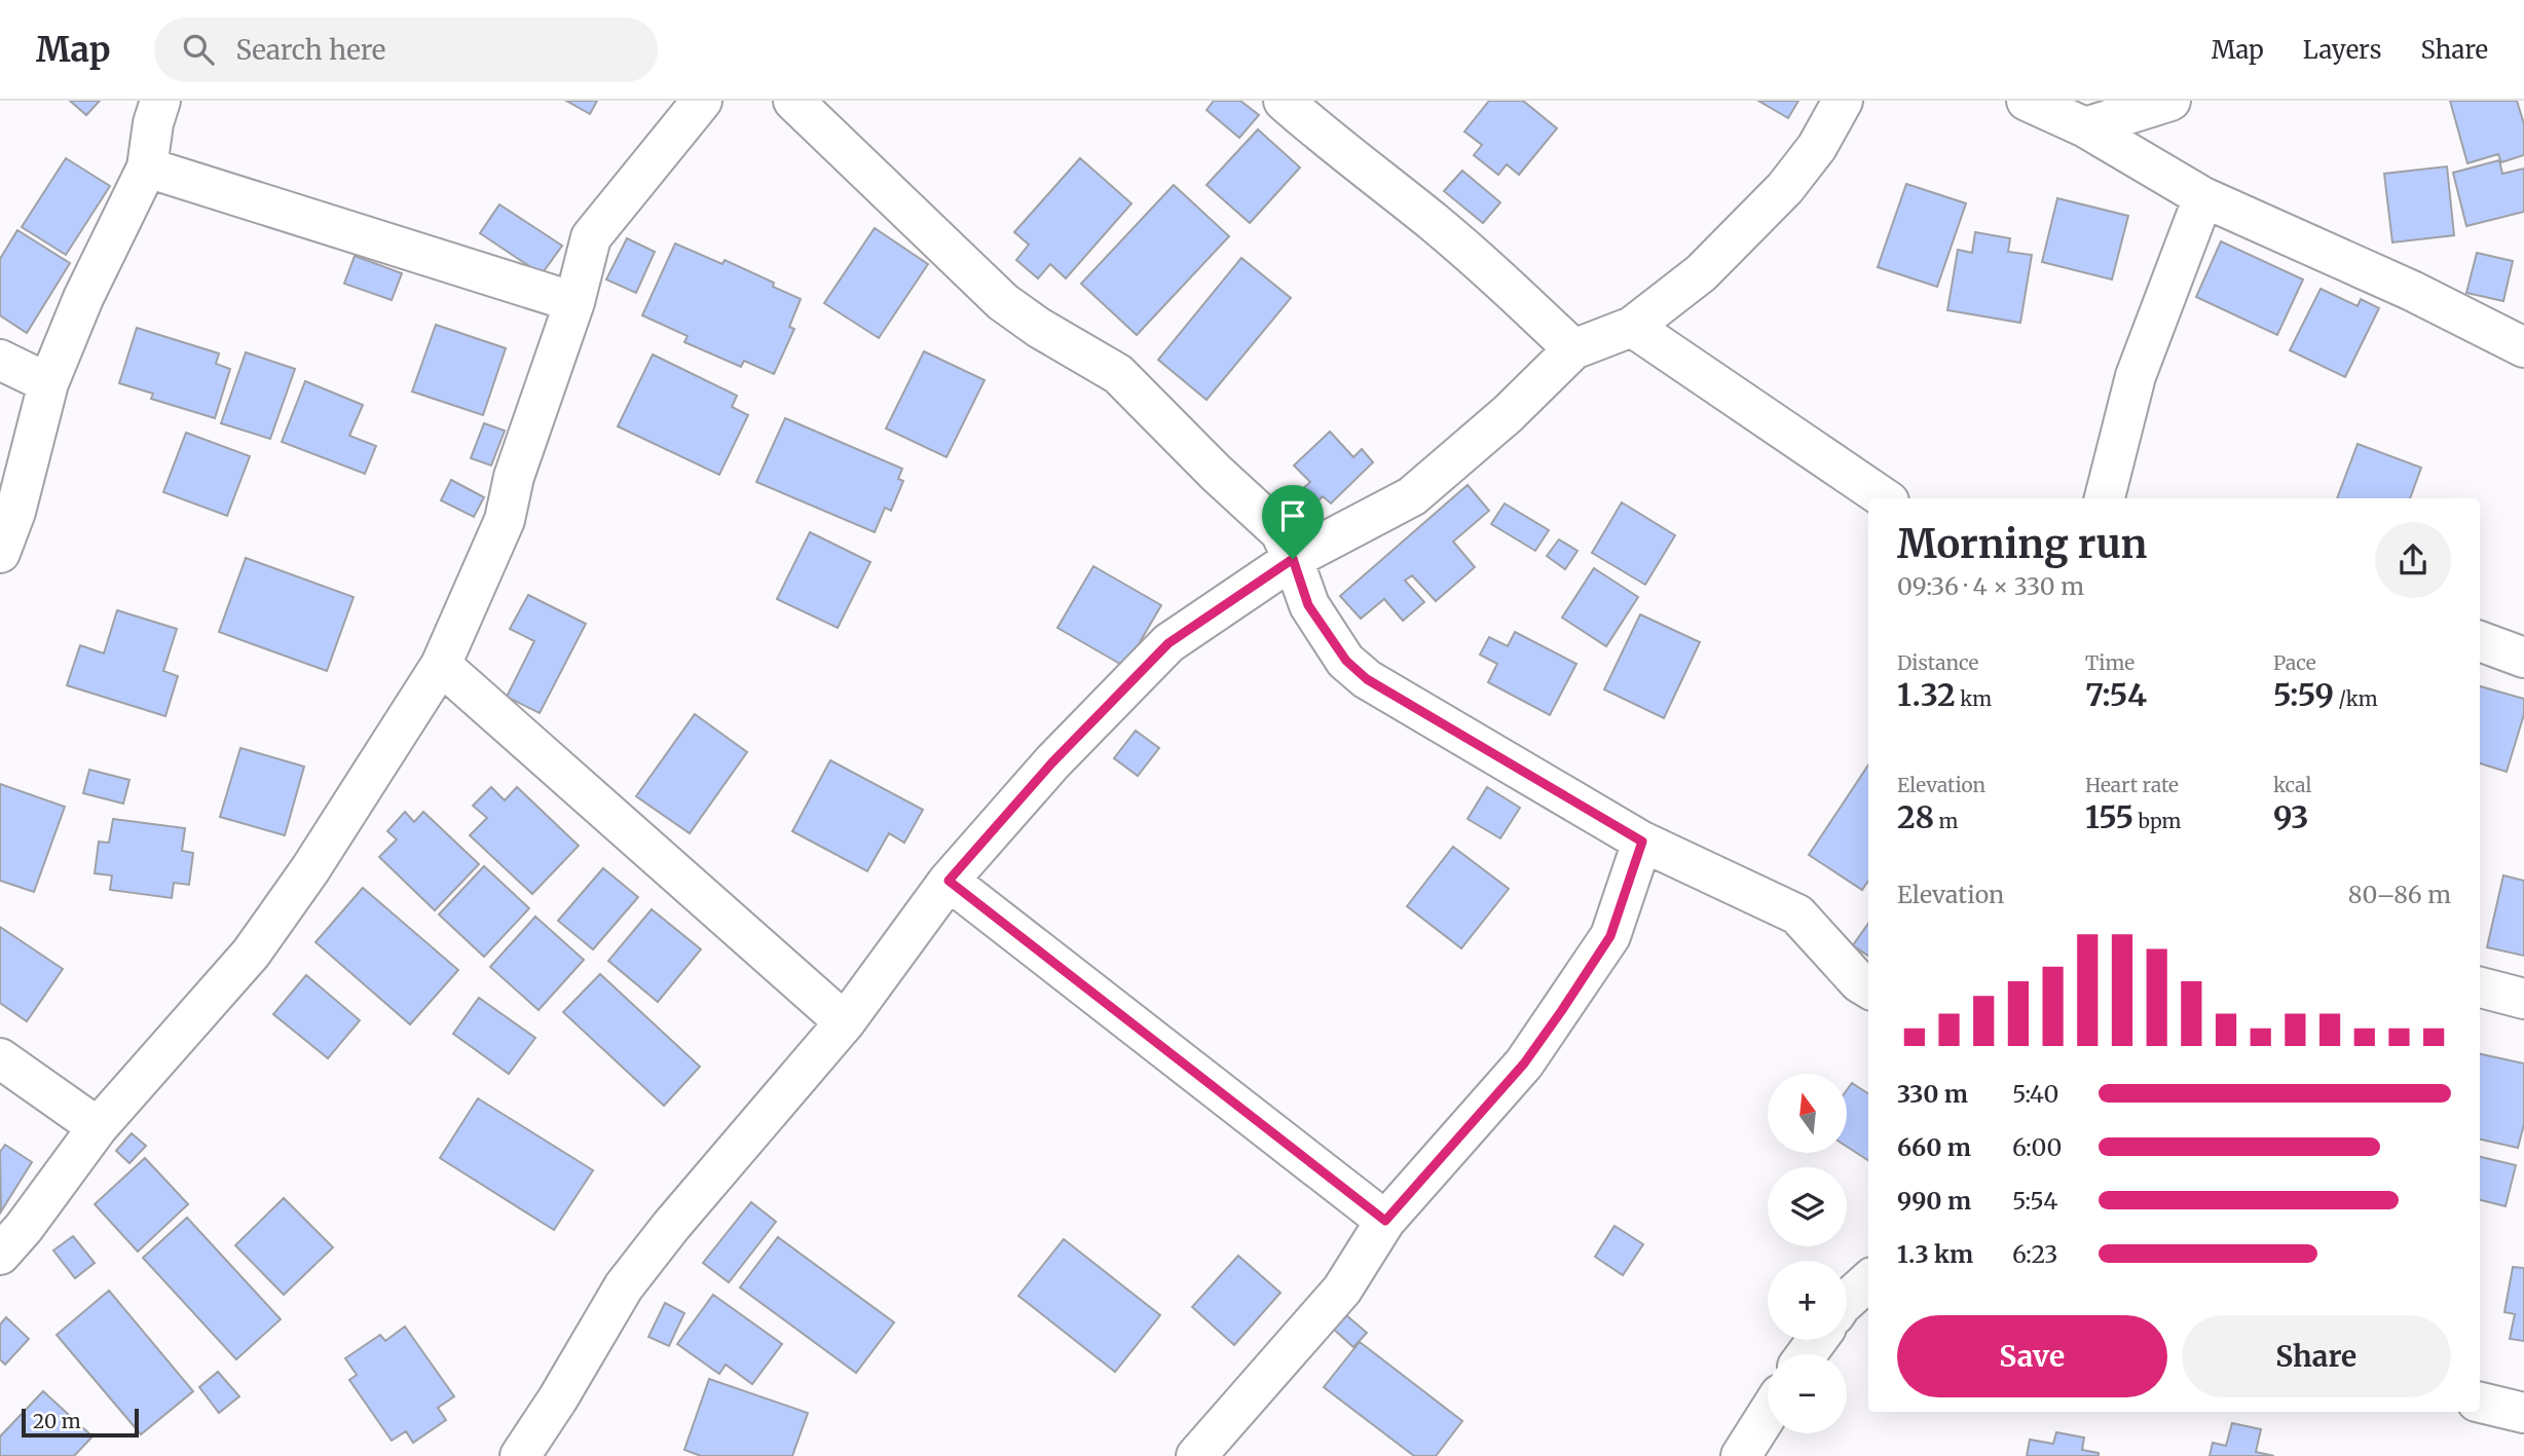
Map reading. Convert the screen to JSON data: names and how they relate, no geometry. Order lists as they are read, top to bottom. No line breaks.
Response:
{"scale_bar":"20 m","north":"top","page":{"header":"Map","search":"Search here","nav":["Map","Layers","Share"],"heading":["Morning run","09:36 · 4 × 330 m"],"stats":[["Distance","1.32 km"],["Time","7:54"],["Pace","5:59 /km"],["Elevation","28 m"],["Heart rate","155 bpm"],["kcal","93"]],"chart":["Elevation","80–86 m"],"list":[{"name":"330 m","note":"5:40"},{"name":"660 m","note":"6:00"},{"name":"990 m","note":"5:54"},{"name":"1.3 km","note":"6:23"}],"map_buttons":["+","−"],"buttons":["Save","Share"],"scale":"20 m"}}
